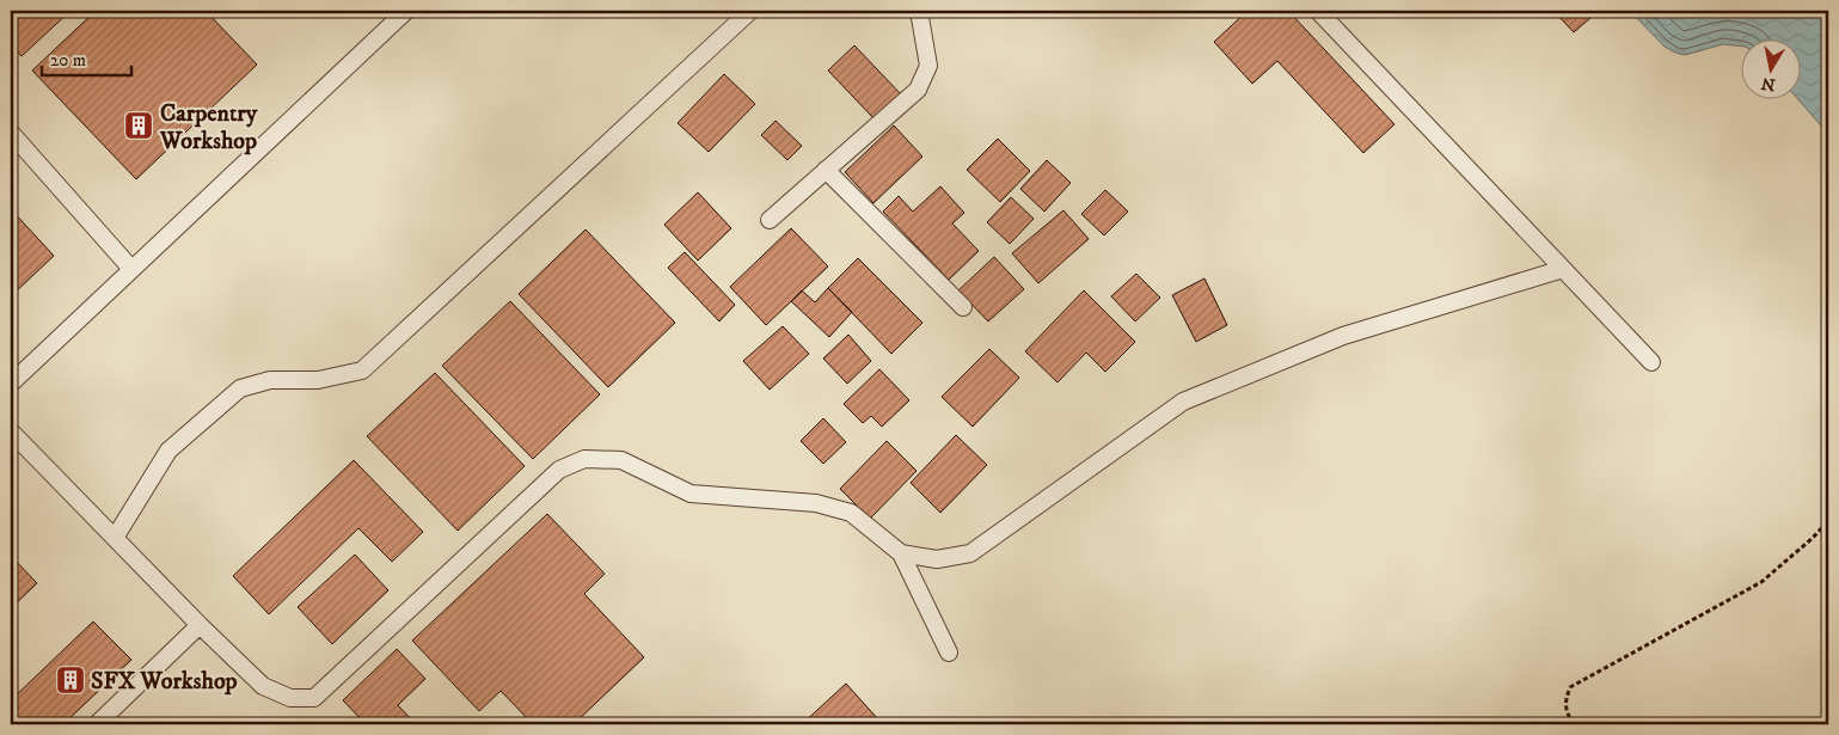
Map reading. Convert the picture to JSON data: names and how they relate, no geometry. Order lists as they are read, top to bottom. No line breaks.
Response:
{"places":{"building":["Carpentry Workshop","SFX Workshop"]},"scale_bar":"20 m","north":"bottom"}
